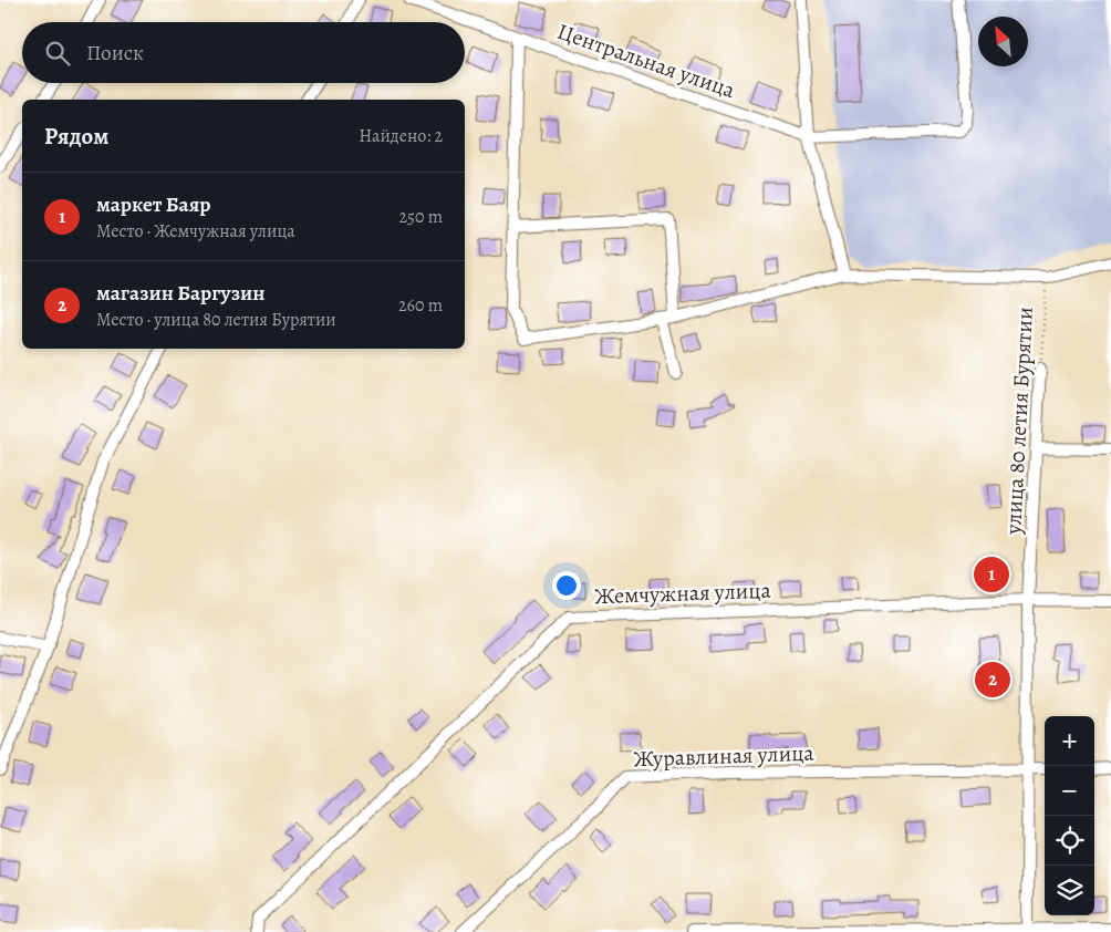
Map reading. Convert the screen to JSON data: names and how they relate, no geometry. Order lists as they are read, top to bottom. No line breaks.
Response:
{"streets":{"street":["Центральная улица","улица 80 летия Бурятии","Жемчужная улица","Журавлиная улица"]},"crossings":[["улица 80 летия Бурятии","Жемчужная улица"],["улица 80 летия Бурятии","Журавлиная улица"]],"north":"top left","page":{"search":"Поиск","heading":["Рядом","Найдено: 2"],"list":[{"mark":"1","name":"маркет Баяр","note":"Место · Жемчужная улица","value":"250 m"},{"mark":"2","name":"магазин Баргузин","note":"Место · улица 80 летия Бурятии","value":"260 m"}],"pins":["1","2"],"map_buttons":["+","−"]}}
